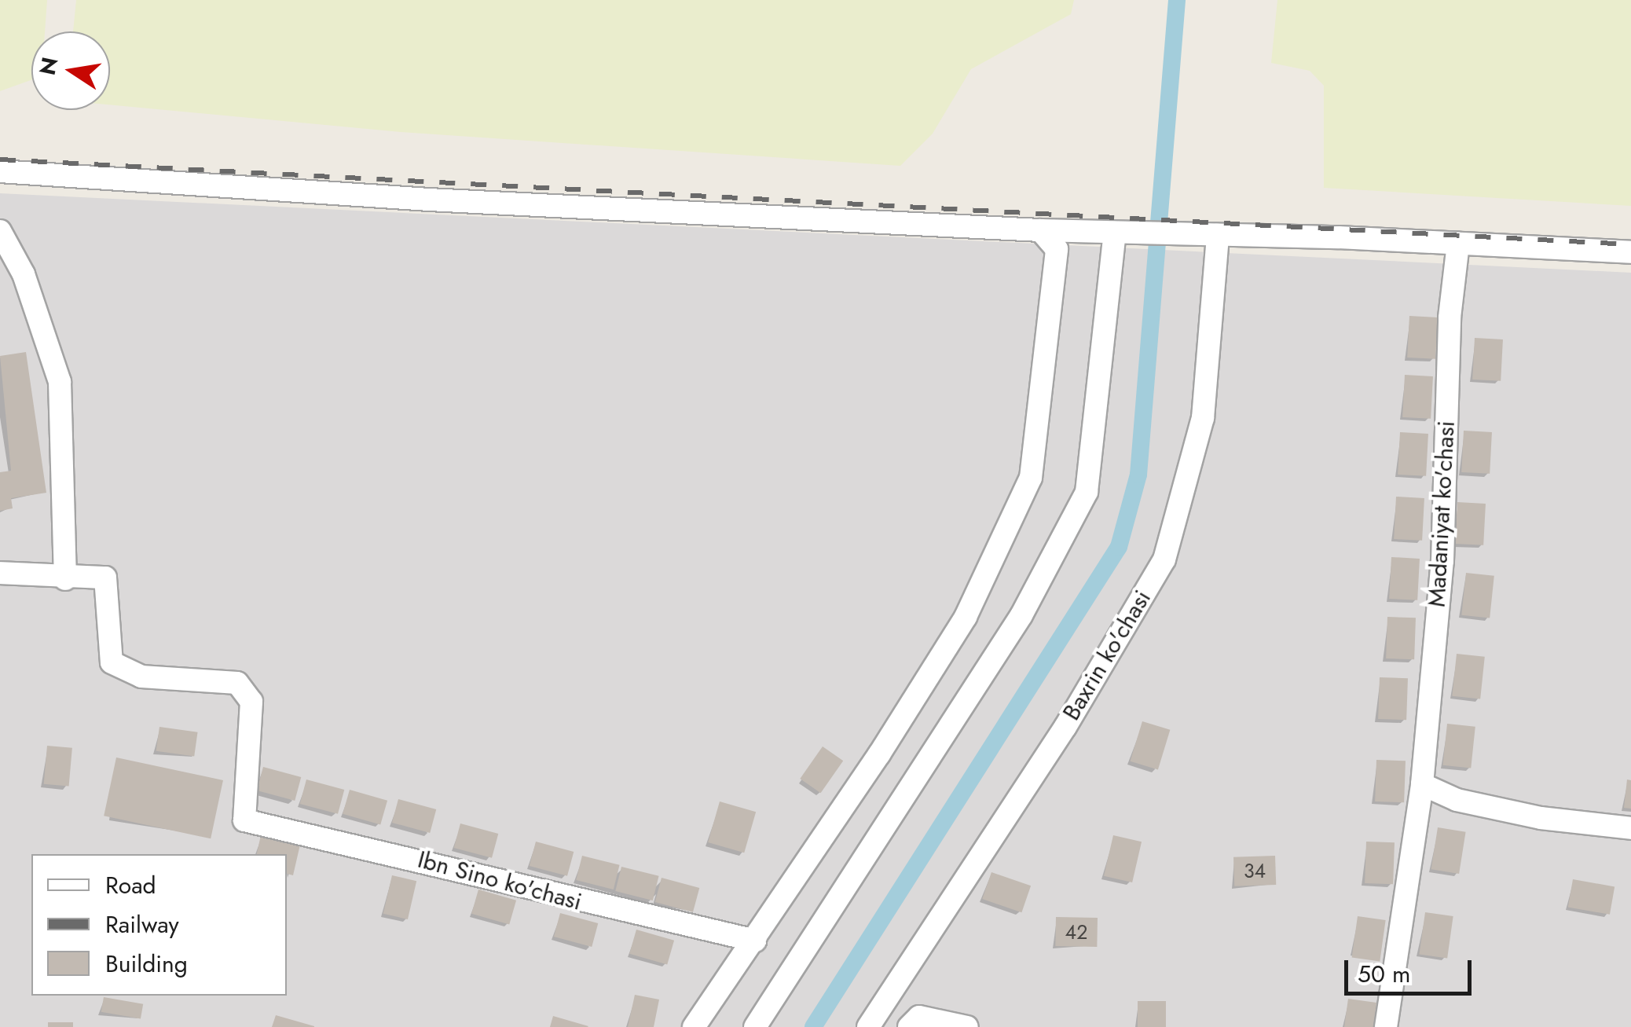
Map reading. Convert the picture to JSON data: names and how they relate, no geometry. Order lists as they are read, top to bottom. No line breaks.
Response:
{"streets":{"street":["Madaniyat ko'chasi","Baxrin ko'chasi","Ibn Sino ko'chasi"]},"house_numbers":["34","42"],"legend":["Road","Railway","Building"],"scale_bar":"50 m","north":"left"}
